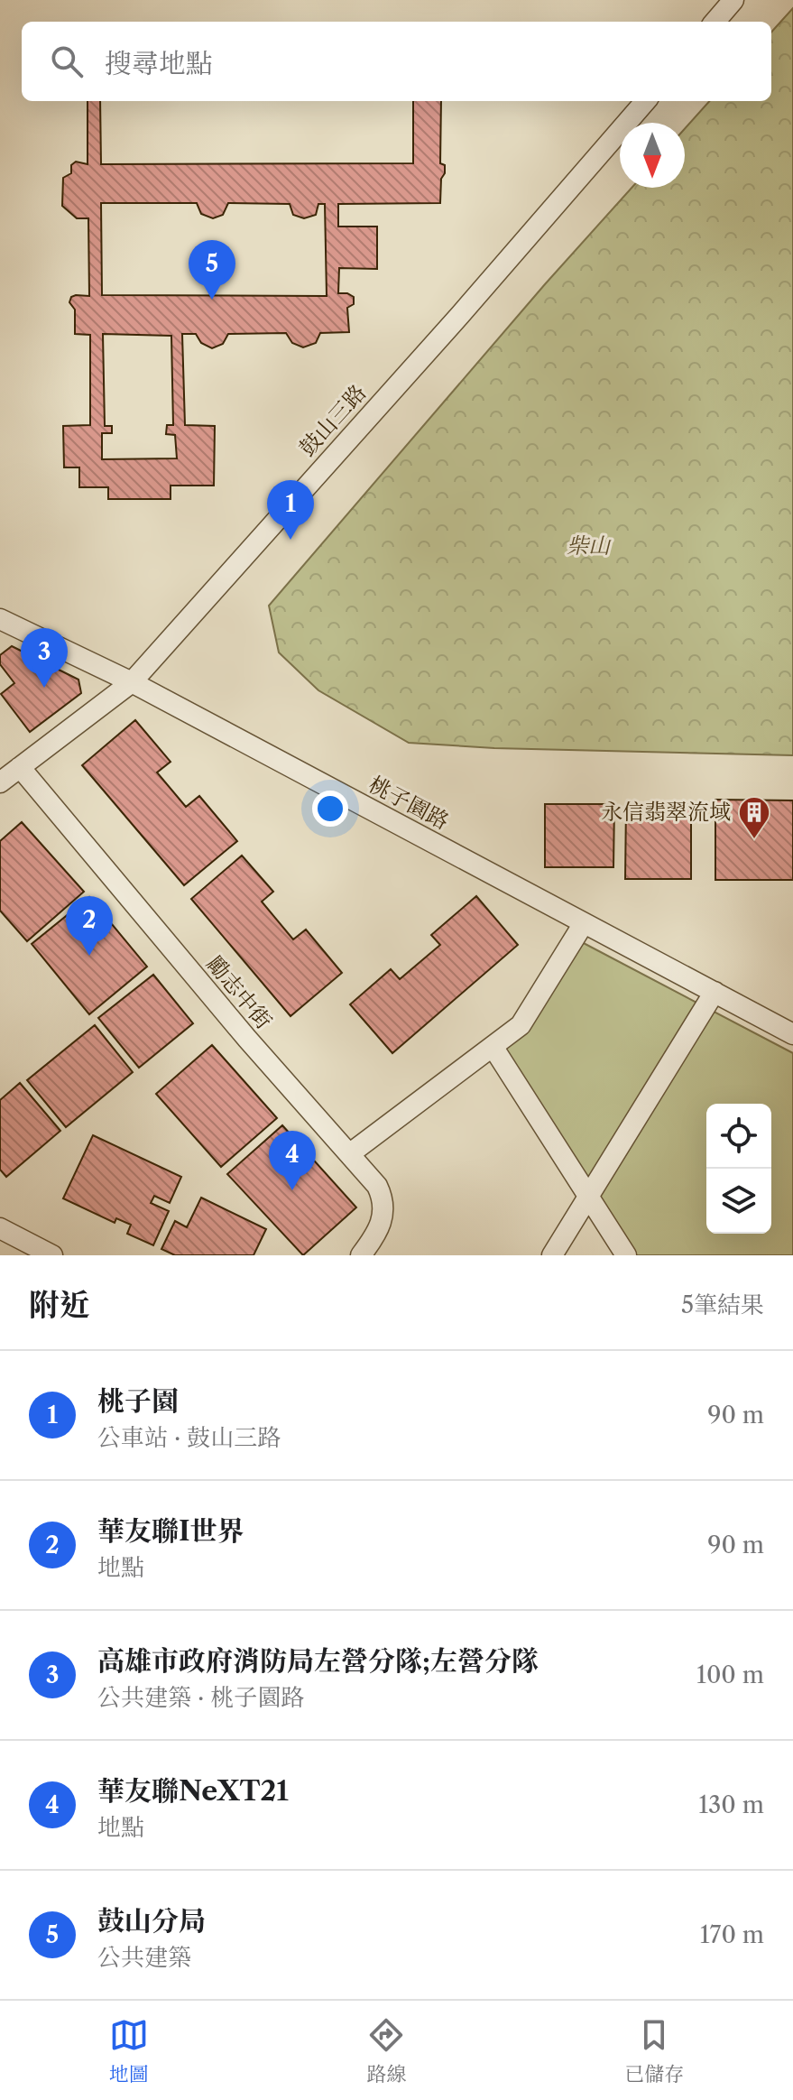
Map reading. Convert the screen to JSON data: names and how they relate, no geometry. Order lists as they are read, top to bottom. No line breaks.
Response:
{"streets":{"street":["鼓山三路","桃子園路","勵志中街"]},"crossings":[["鼓山三路","桃子園路"],["鼓山三路","勵志中街"]],"parks":["柴山"],"places":{"building":["永信翡翠流域"]},"north":"bottom","page":{"search":"搜尋地點","pins":["5","1","3","2","4"],"heading":["附近","5筆結果"],"list":[{"mark":"1","name":"桃子園","note":"公車站 · 鼓山三路","value":"90 m"},{"mark":"2","name":"華友聯I世界","note":"地點","value":"90 m"},{"mark":"3","name":"高雄市政府消防局左營分隊;左營分隊","note":"公共建築 · 桃子園路","value":"100 m"},{"mark":"4","name":"華友聯NeXT21","note":"地點","value":"130 m"},{"mark":"5","name":"鼓山分局","note":"公共建築","value":"170 m"}],"nav":["地圖","路線","已儲存"]}}
